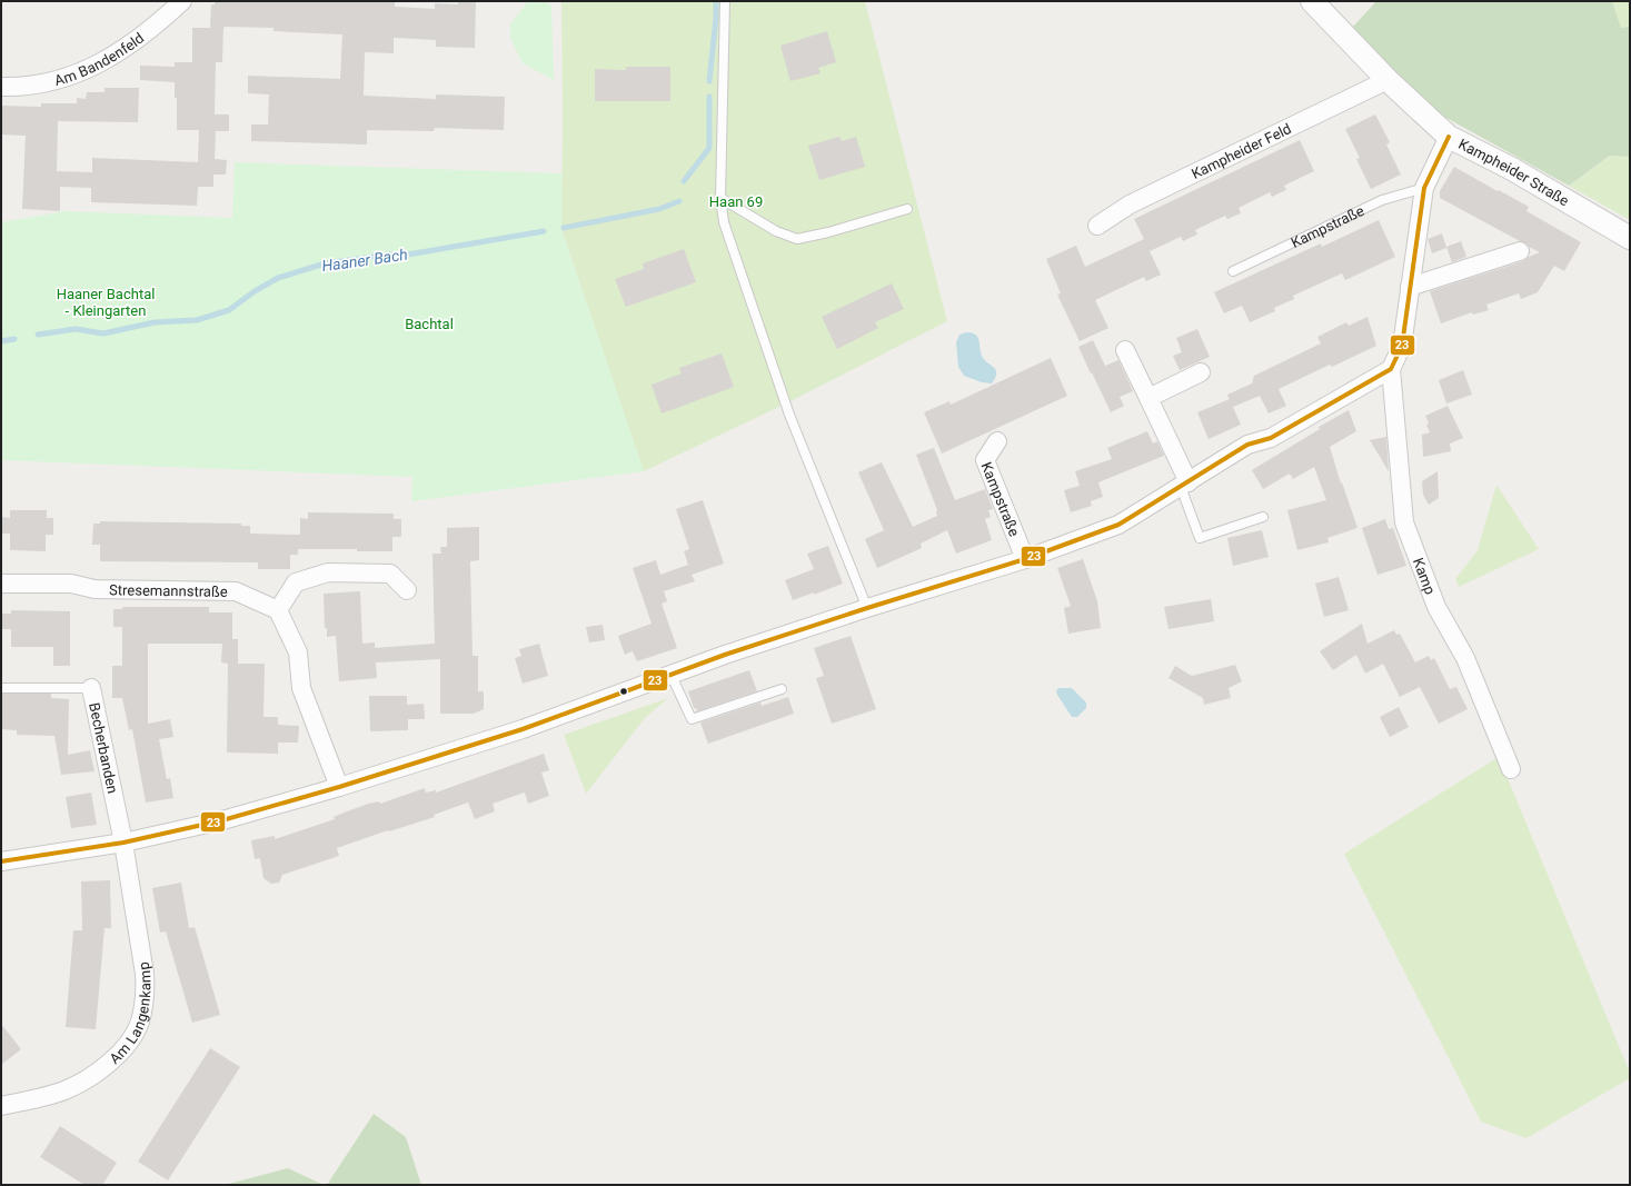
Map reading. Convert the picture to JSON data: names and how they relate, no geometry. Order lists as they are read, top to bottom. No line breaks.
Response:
{"streets":{"street":["Am Bandenfeld","Kampheider Feld","Kampheider Straße","Kampstraße","Kamp","Stresemannstraße","Becherbanden","Am Langenkamp"]},"crossings":[["Kampheider Feld","Kampheider Straße"],["Becherbanden","Am Langenkamp"]],"water":["Haaner Bach"],"parks":["Haan 69","Haaner Bachtal - Kleingarten","Bachtal"],"lines":["transit line 23"]}
